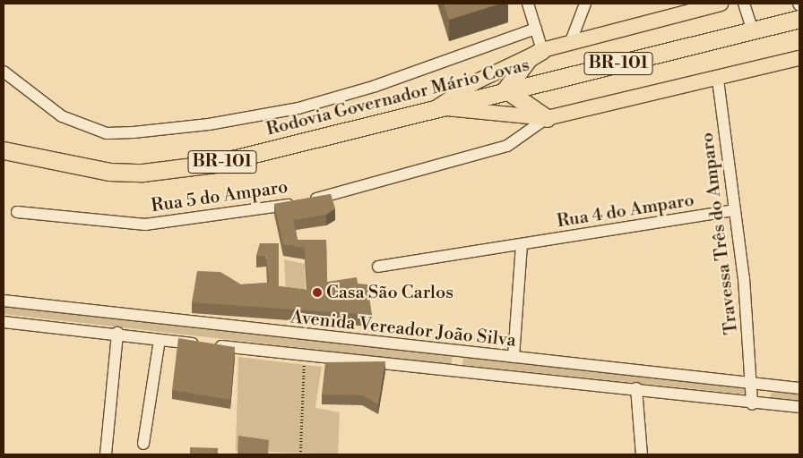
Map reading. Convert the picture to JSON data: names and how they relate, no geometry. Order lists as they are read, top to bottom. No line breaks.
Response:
{"streets":{"highway":["BR-101","Rodovia Governador Mário Covas"],"street":["Rua 5 do Amparo","Rua 4 do Amparo","Travessa Três do Amparo","Avenida Vereador João Silva"]},"crossings":[["Rua 4 do Amparo","Travessa Três do Amparo"],["Travessa Três do Amparo","Avenida Vereador João Silva"]],"places":["Casa São Carlos"]}
